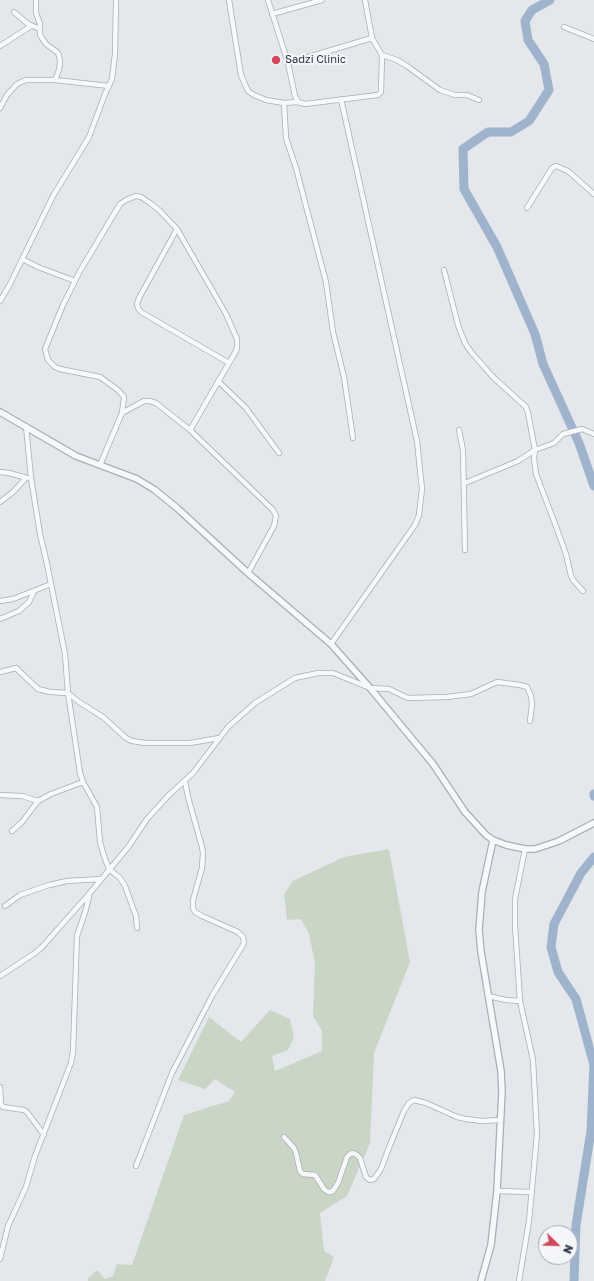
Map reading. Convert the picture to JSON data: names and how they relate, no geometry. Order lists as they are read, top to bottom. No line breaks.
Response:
{"places":["Sadzi Clinic"],"north":"bottom right"}
